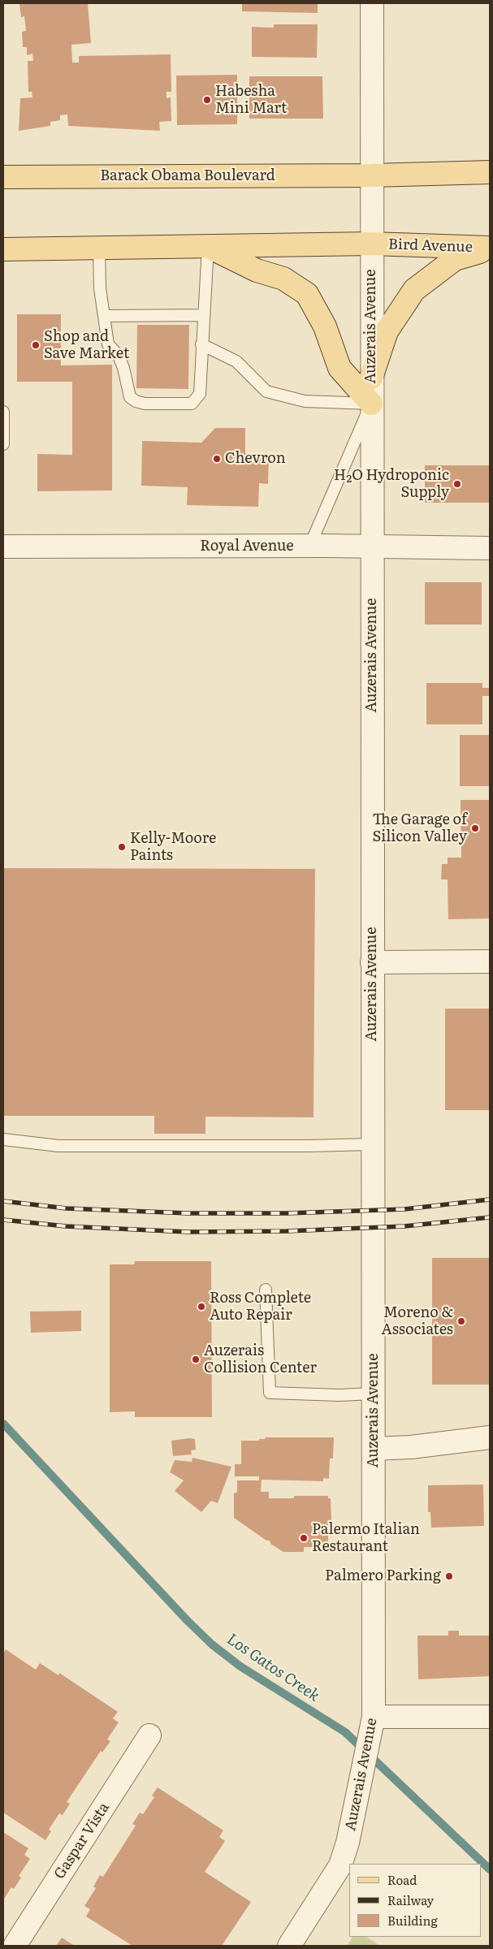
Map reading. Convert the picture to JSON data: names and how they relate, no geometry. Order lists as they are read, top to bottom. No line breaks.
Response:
{"streets":{"main road":["Barack Obama Boulevard","Bird Avenue"],"street":["Auzerais Avenue","Royal Avenue","Gaspar Vista"]},"crossings":[["Barack Obama Boulevard","Auzerais Avenue"],["Bird Avenue","Auzerais Avenue"],["Auzerais Avenue","Royal Avenue"]],"water":["Los Gatos Creek"],"places":["Habesha Mini Mart","Shop and Save Market","Chevron","H₂O Hydroponic Supply","The Garage of Silicon Valley","Kelly-Moore Paints","Ross Complete Auto Repair","Moreno & Associates","Auzerais Collision Center","Palermo Italian Restaurant","Palmero Parking"],"legend":["Road","Railway","Building"]}
